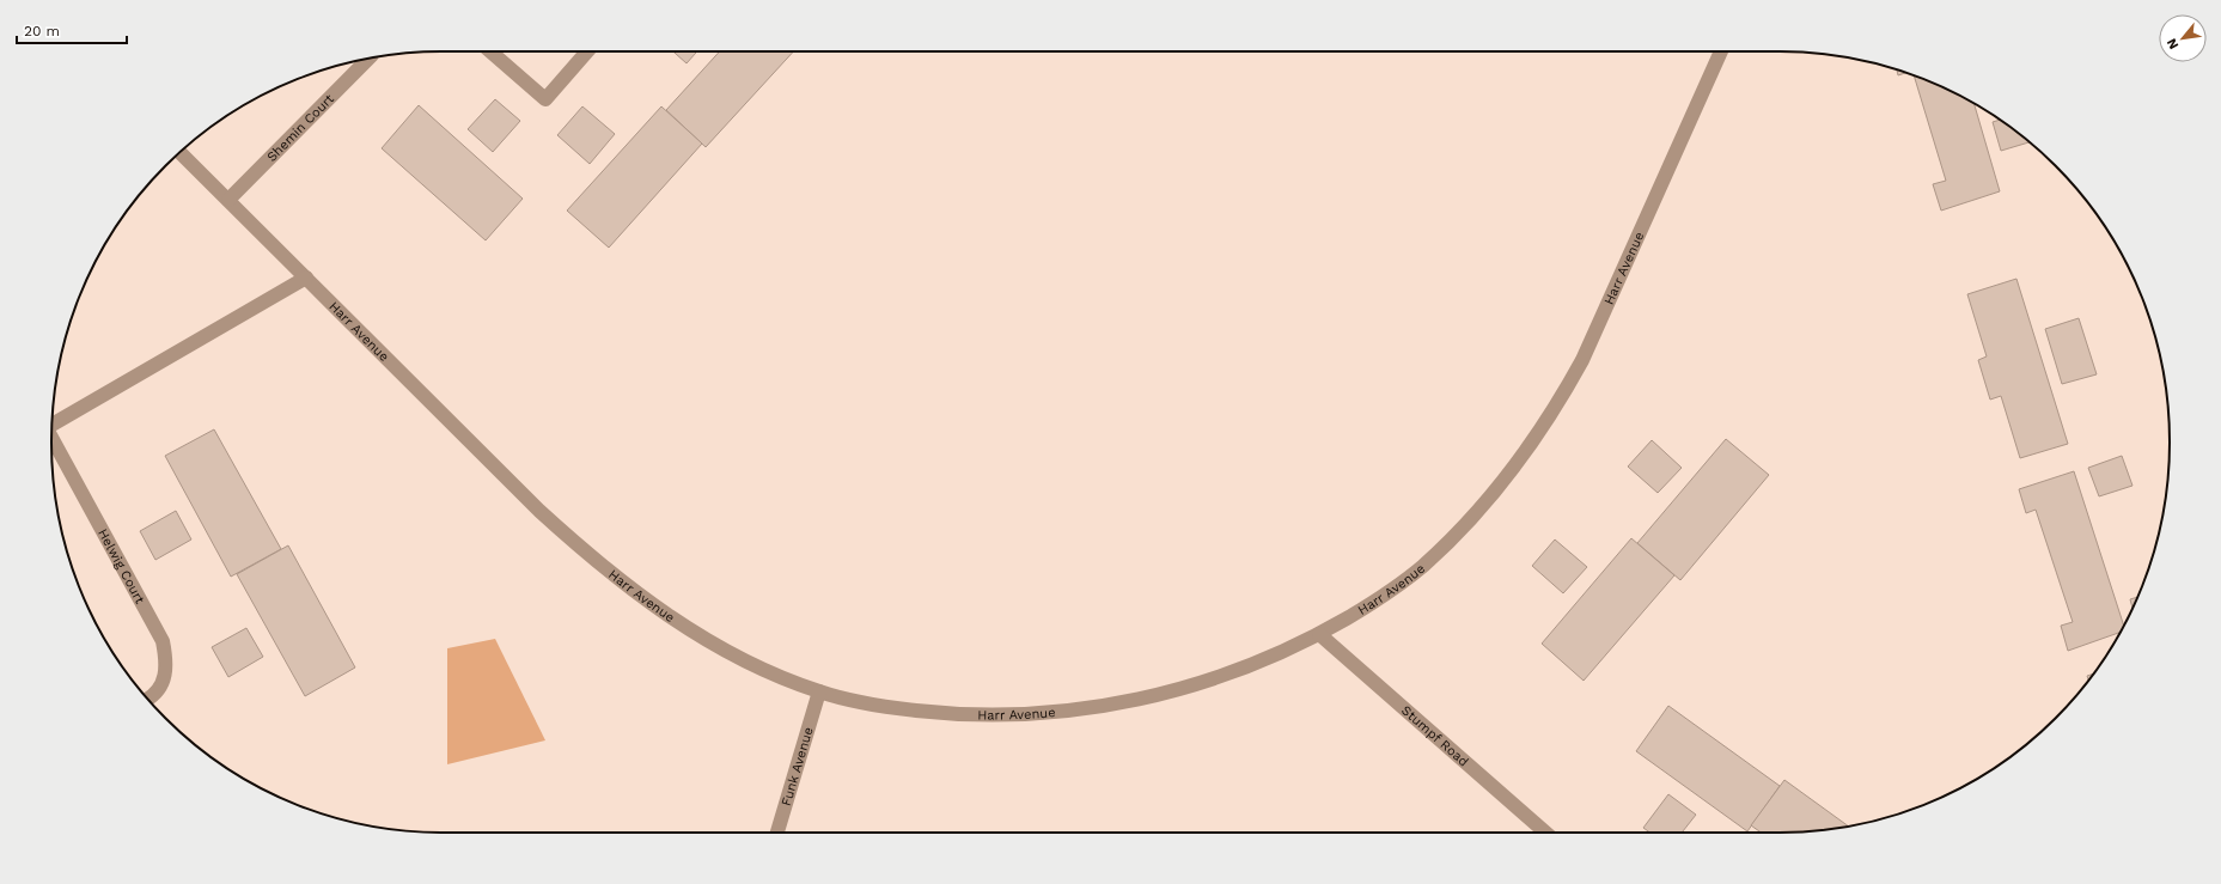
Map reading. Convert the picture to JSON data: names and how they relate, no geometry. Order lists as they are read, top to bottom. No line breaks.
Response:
{"streets":{"street":["Shemin Court","Harr Avenue","Helwig Court","Stumpf Road","Funk Avenue"]},"crossings":[["Shemin Court","Harr Avenue"],["Harr Avenue","Helwig Court"],["Harr Avenue","Stumpf Road"],["Harr Avenue","Funk Avenue"]],"scale_bar":"20 m","north":"bottom left"}
